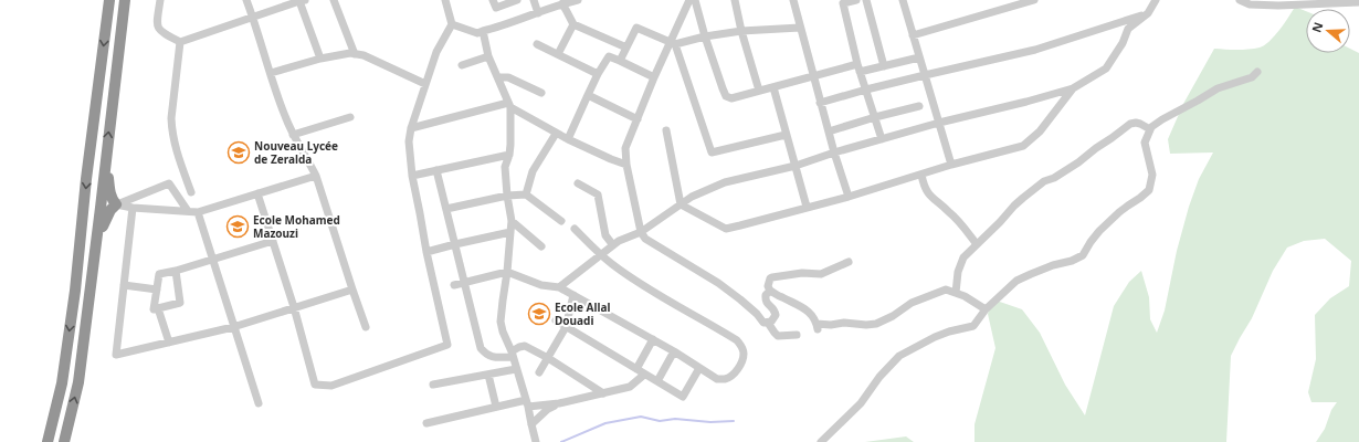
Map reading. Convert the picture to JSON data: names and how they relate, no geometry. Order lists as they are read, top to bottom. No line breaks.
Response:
{"places":{"school or university":["Nouveau Lycée de Zeralda","Ecole Mohamed Mazouzi","Ecole Allal Douadi"]},"north":"left"}
